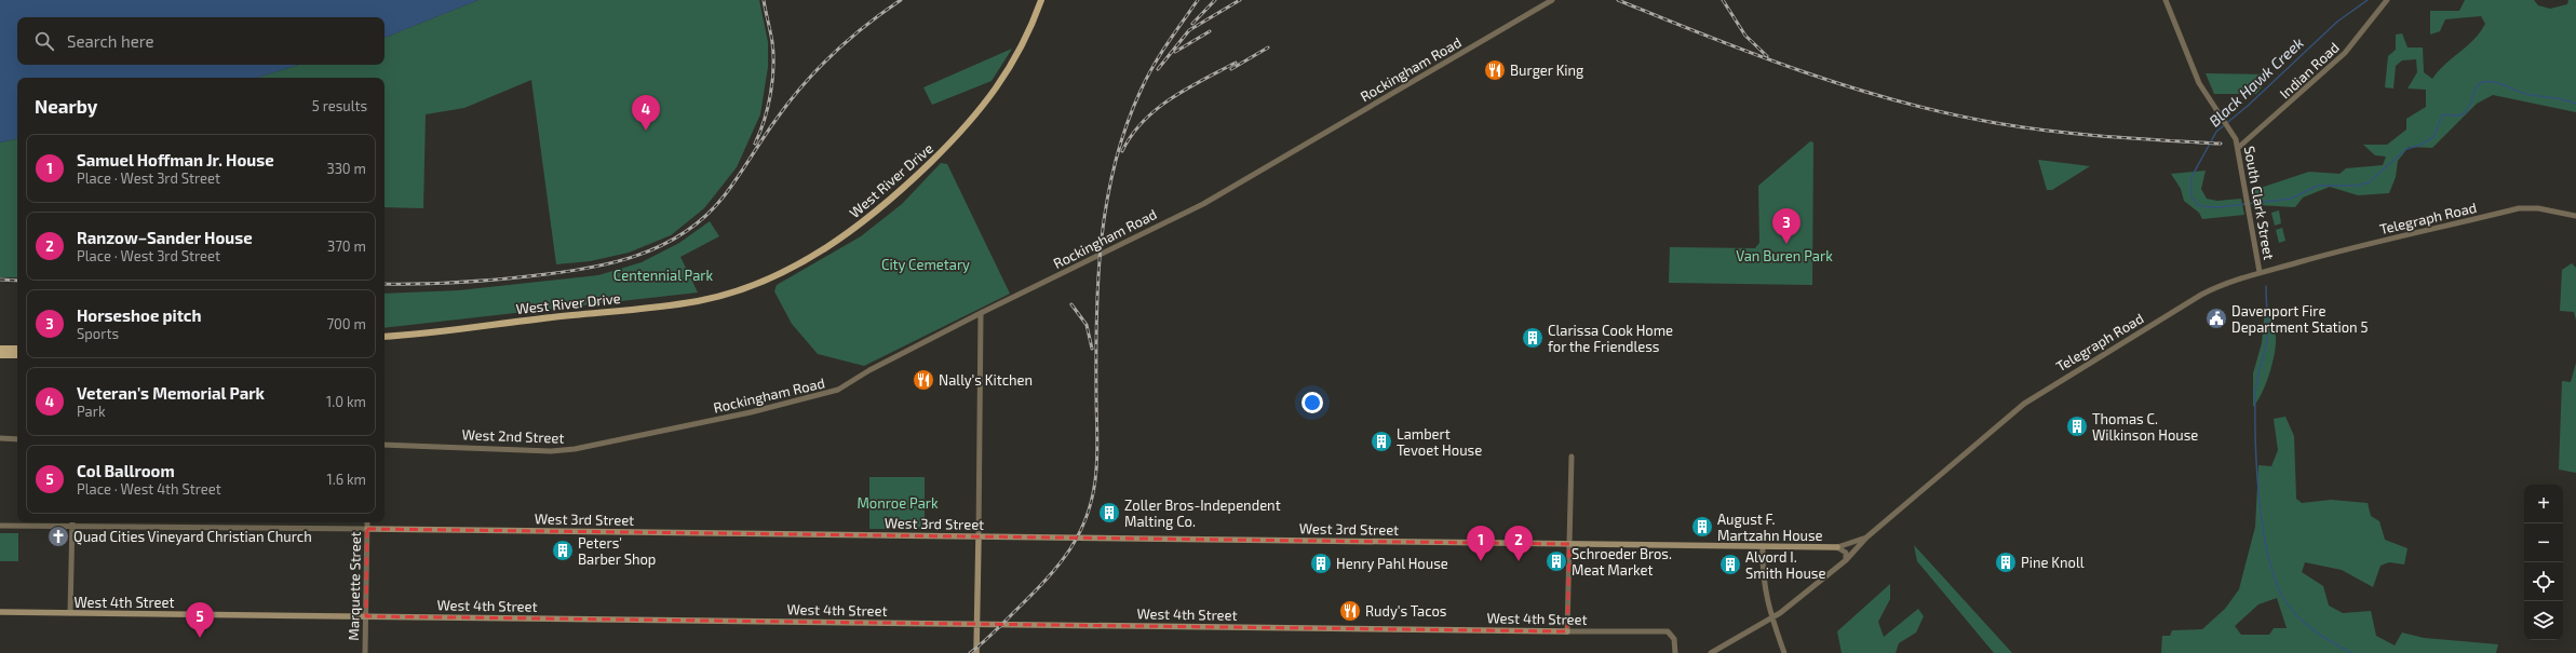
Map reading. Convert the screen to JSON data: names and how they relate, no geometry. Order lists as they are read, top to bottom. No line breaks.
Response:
{"streets":{"main road":["West River Drive","West 3rd Street","West 4th Street"],"street":["Rockingham Road","Indian Road","South Clark Street","Telegraph Road","West 2nd Street","Marquette Street"]},"crossings":[["Rockingham Road","West 2nd Street"],["Indian Road","South Clark Street"],["South Clark Street","Telegraph Road"],["Telegraph Road","West 3rd Street"],["West 3rd Street","Marquette Street"],["Marquette Street","West 4th Street"]],"water":["Black Hawk Creek"],"parks":["Van Buren Park","City Cemetary","Centennial Park","Monroe Park"],"places":{"restaurant":["Burger King","Nally's Kitchen","Rudy's Tacos"],"public building":["Davenport Fire Department Station 5"],"building":["Clarissa Cook Home for the Friendless","Thomas C. Wilkinson House","Lambert Tevoet House","Zoller Bros-Independent Malting Co.","August F. Martzahn House","Peters' Barber Shop","Schroeder Bros. Meat Market","Pine Knoll","Henry Pahl House","Alvord I. Smith House"],"church":["Quad Cities Vineyard Christian Church"]},"page":{"search":"Search here","heading":["Nearby","5 results"],"pins":["4","3","1","2","5"],"list":[{"mark":"1","name":"Samuel Hoffman Jr. House","note":"Place · West 3rd Street","value":"330 m"},{"mark":"2","name":"Ranzow–Sander House","note":"Place · West 3rd Street","value":"370 m"},{"mark":"3","name":"Horseshoe pitch","note":"Sports","value":"700 m"},{"mark":"4","name":"Veteran's Memorial Park","note":"Park","value":"1.0 km"},{"mark":"5","name":"Col Ballroom","note":"Place · West 4th Street","value":"1.6 km"}],"map_buttons":["+","−"]}}
